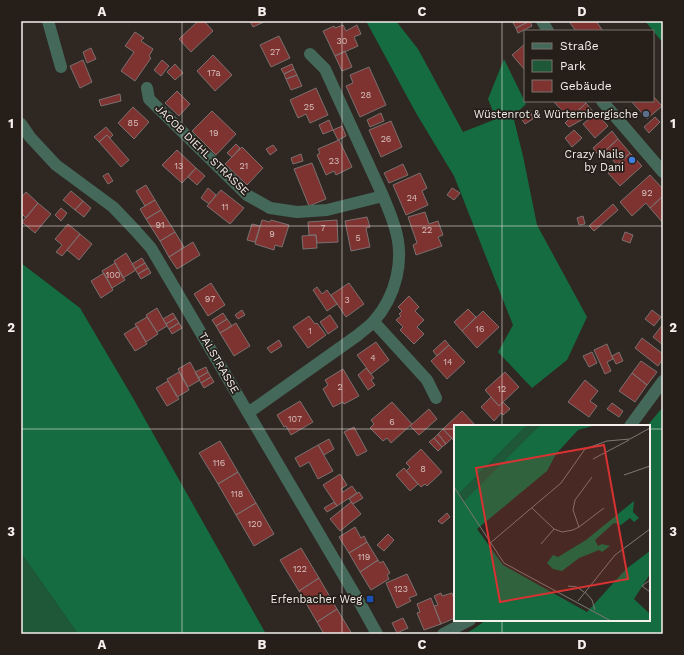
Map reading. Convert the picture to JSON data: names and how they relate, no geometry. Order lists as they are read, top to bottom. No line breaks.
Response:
{"streets":{"street":["JACOB DIEHL STRASSE","TALSTRASSE"]},"places":{"other":["Wüstenrot & Würtembergische","Crazy Nails by Dani"],"transit":["Erfenbacher Weg"]},"house_numbers":["30","27","17a","28","25","85","19","26","23","13","21","92","24","11","91","7","22","9","5","100","97","3","16","1","4","14","2","12","107","6","116","8","118","120","119","122","123"],"legend":["Straße","Park","Gebäude"],"grid":{"columns":["A","B","C","D"],"rows":["1","2","3"]}}
